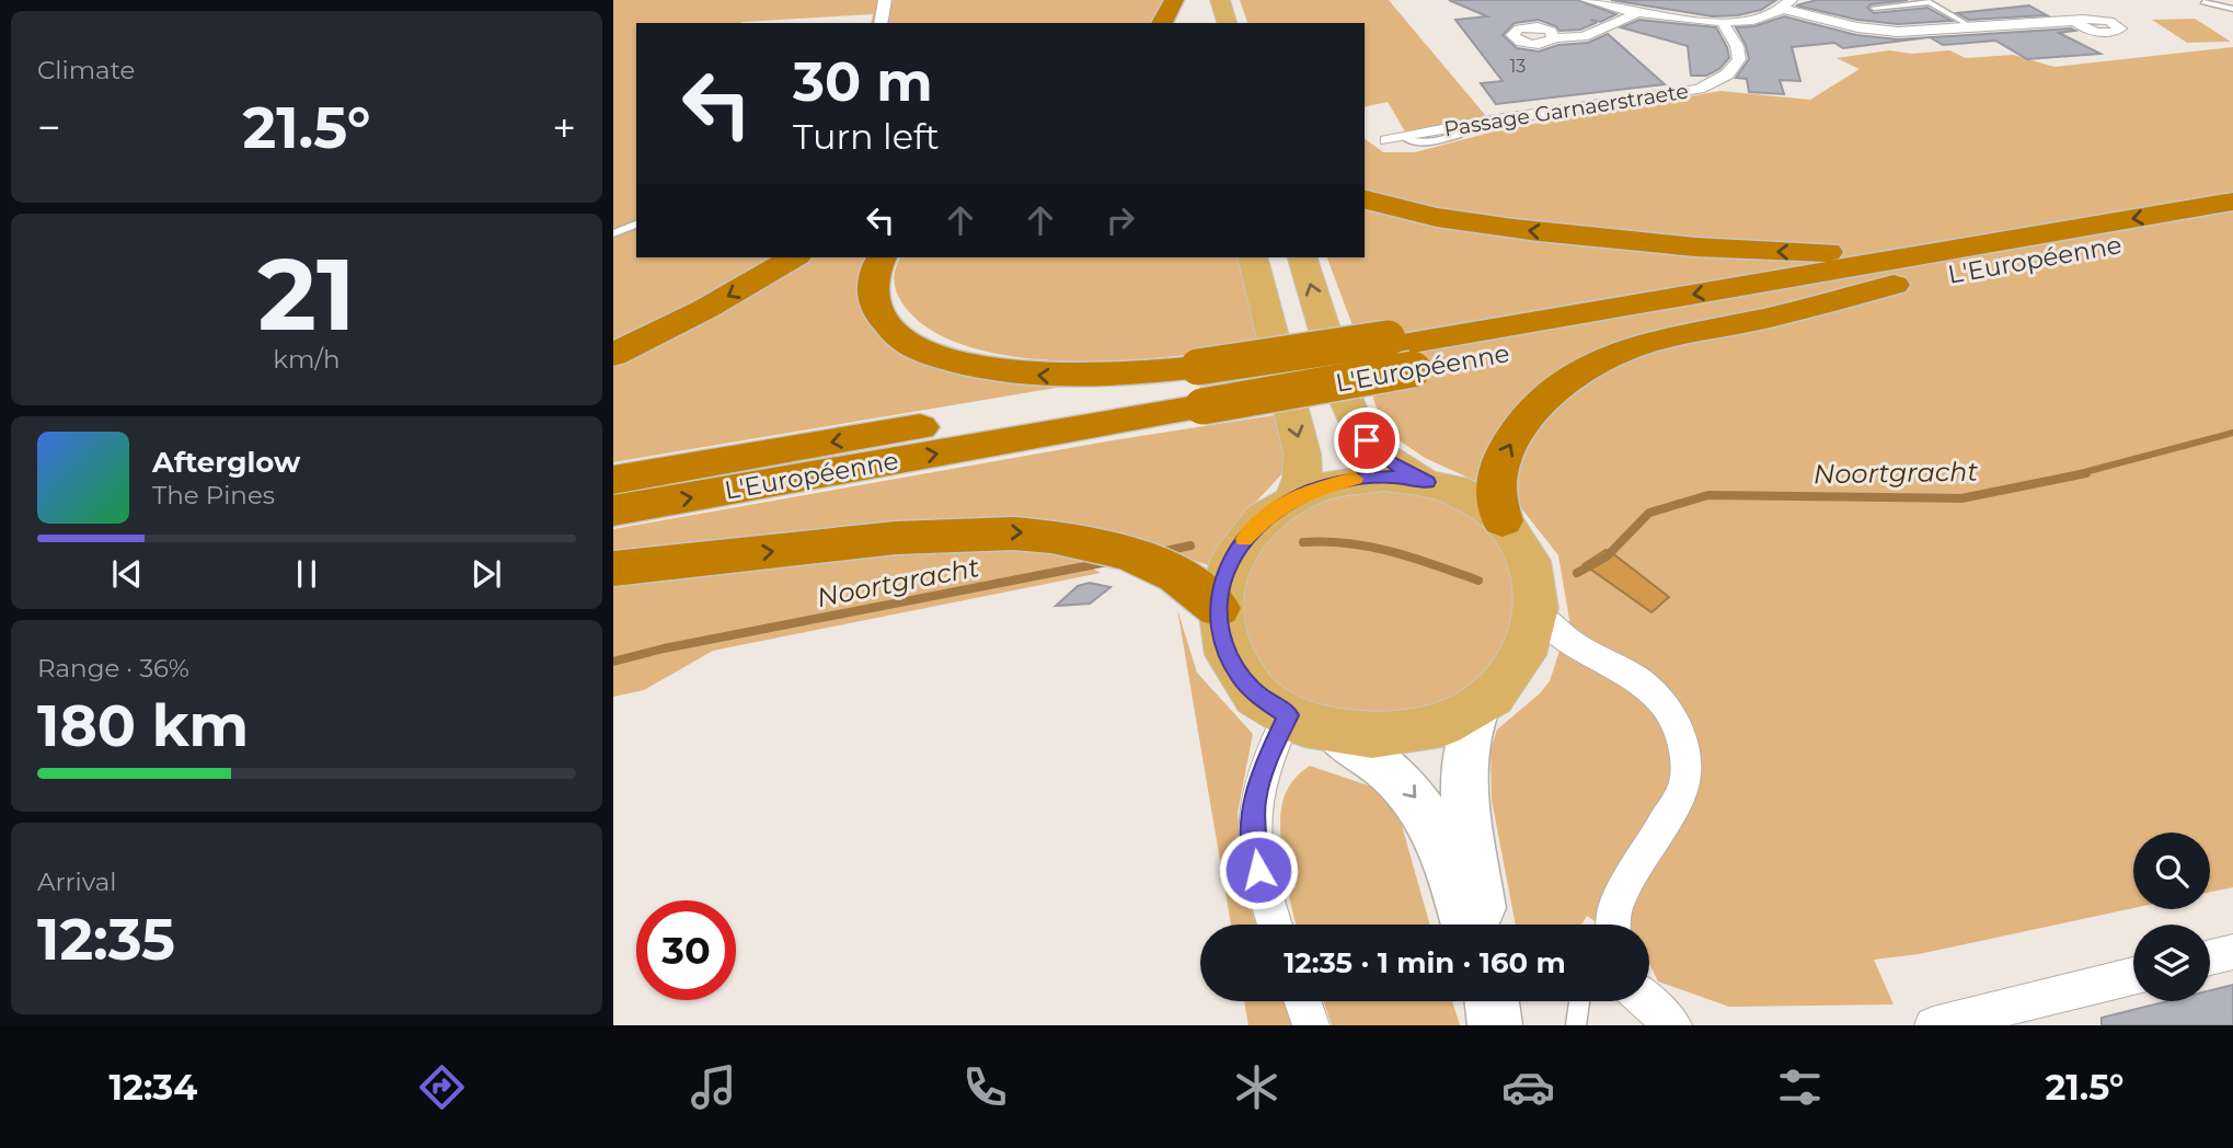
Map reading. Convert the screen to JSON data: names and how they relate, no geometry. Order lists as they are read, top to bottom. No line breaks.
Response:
{"streets":{"highway":["L'Européenne"],"street":["Passage Garnaerstraete"]},"water":["Noortgracht"],"house_numbers":["13"],"page":{"tile":["Climate",["21","km/h"],["Range · 36%","180 km"],["Arrival","12:35"]],"turn":["30 m","Turn left"],"heat":["−","21.5°","+"],"song":["Afterglow","The Pines"],"limit":"30","trip":"12:35 · 1 min · 160 m","tabs":["12:34","21.5°"]}}
